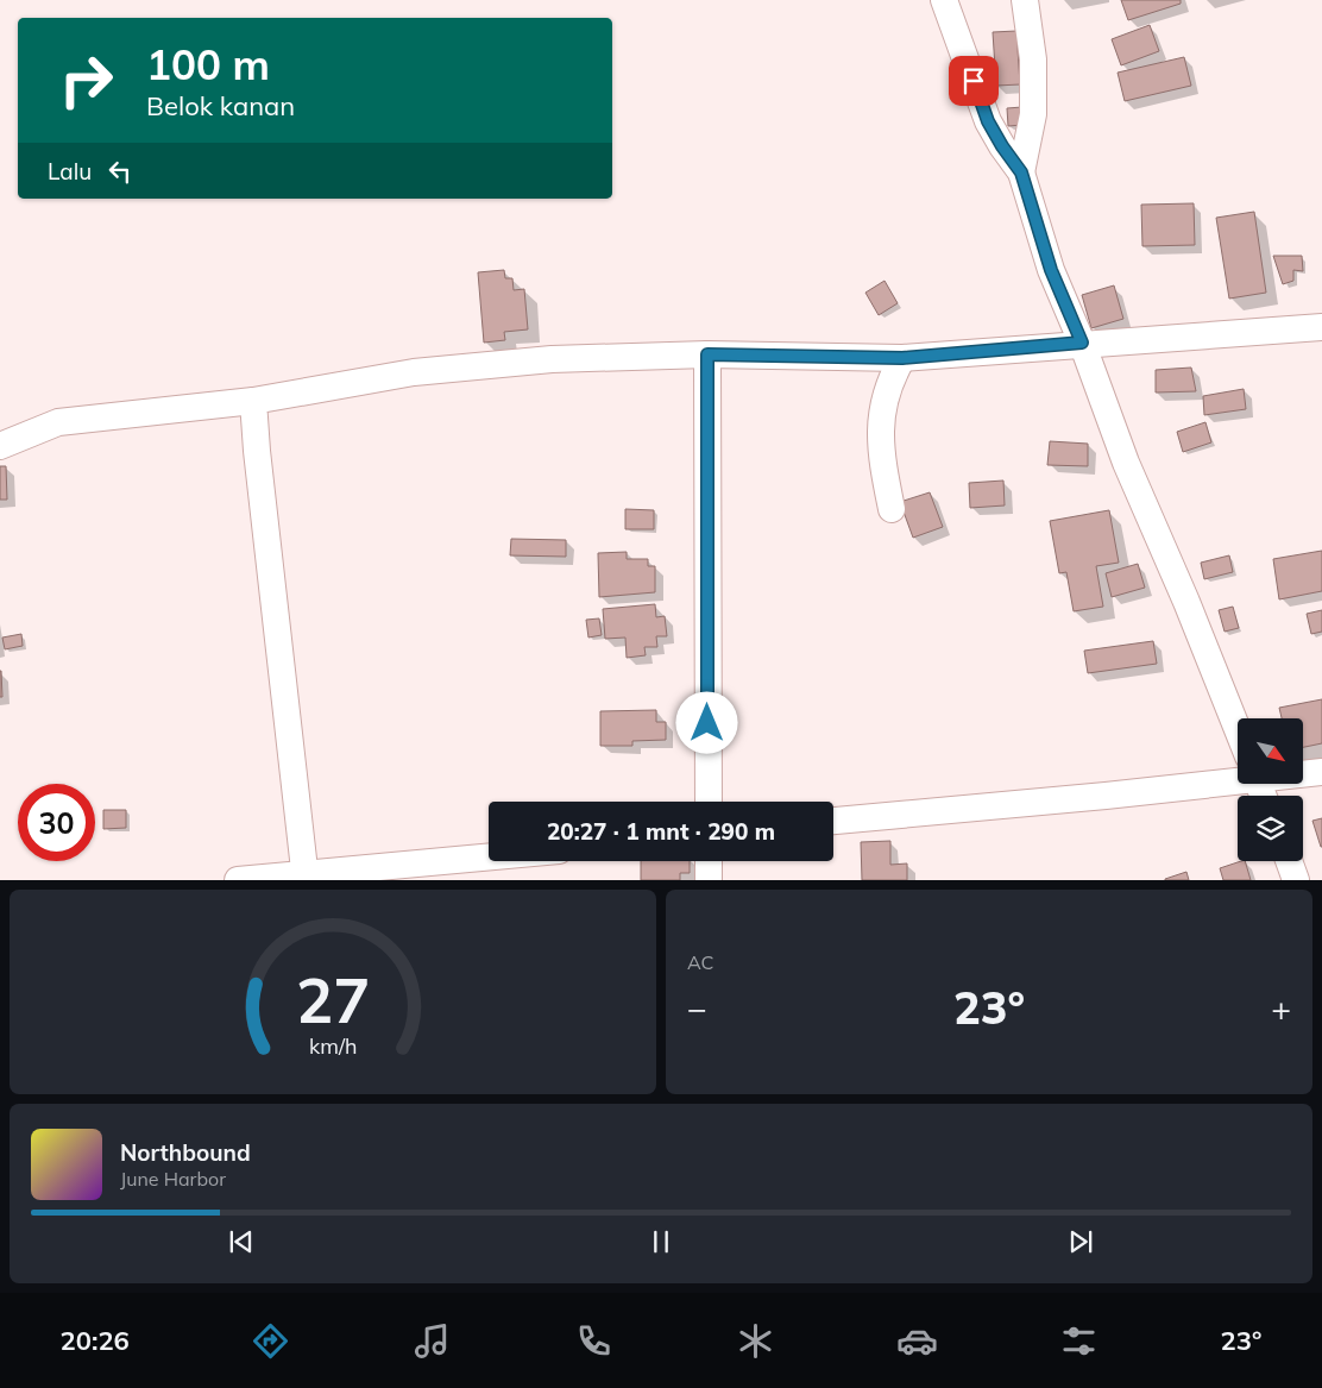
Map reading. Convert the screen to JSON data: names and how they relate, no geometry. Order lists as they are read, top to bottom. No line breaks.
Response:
{"north":"bottom right","page":{"turn":["100 m","Belok kanan"],"then":"Lalu","limit":"30","trip":"20:27 · 1 mnt · 290 m","tile":"AC","heat":["−","23°","+"],"song":["Northbound","June Harbor"],"tabs":["20:26","23°"],"gauge":["27","km/h"]}}
